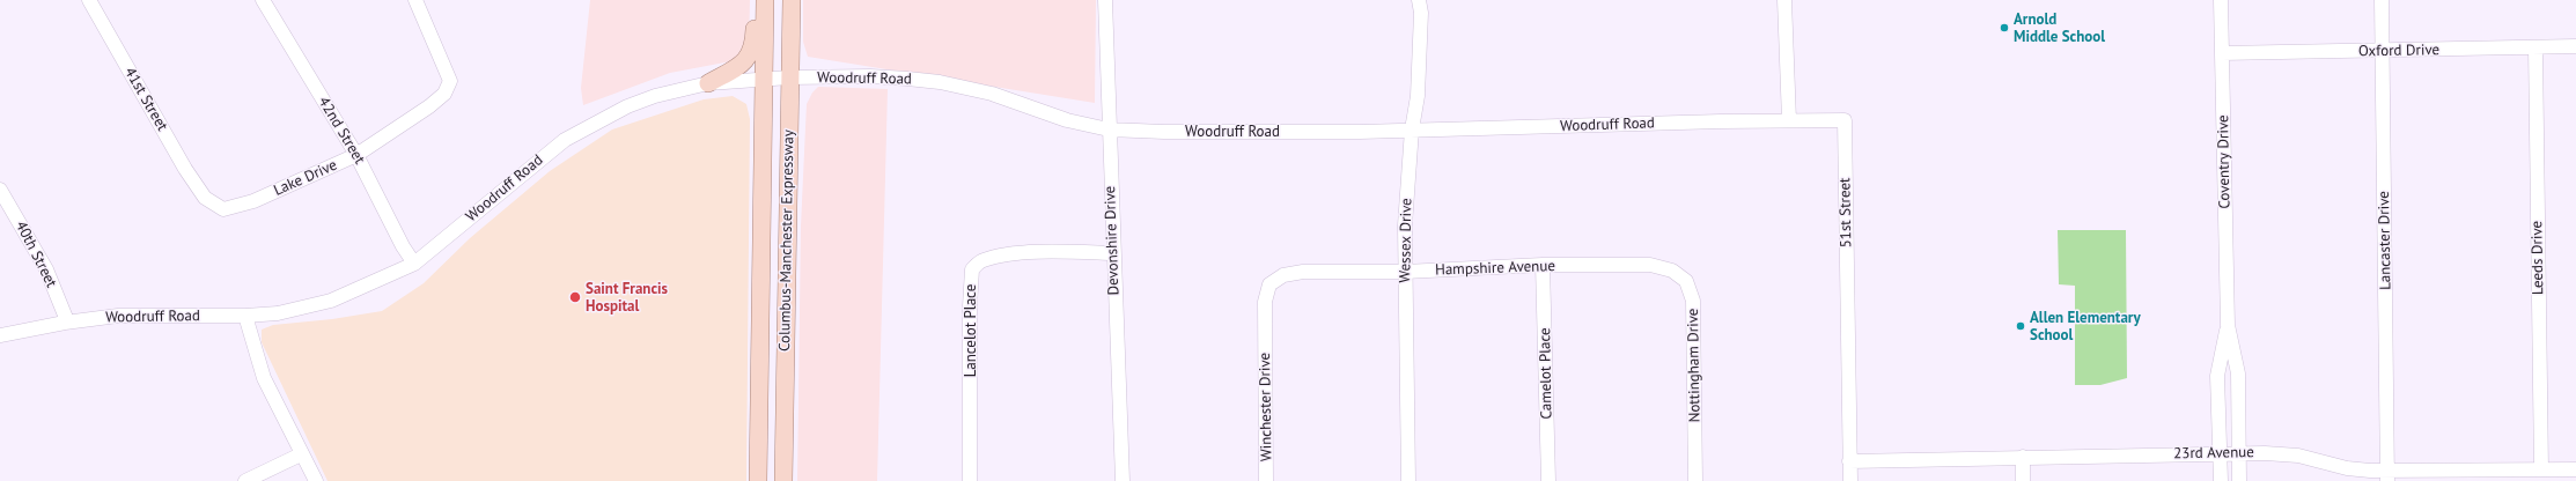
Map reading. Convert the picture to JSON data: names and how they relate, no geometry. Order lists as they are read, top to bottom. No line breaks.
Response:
{"streets":{"main road":["Columbus-Manchester Expressway"],"street":["Oxford Drive","Woodruff Road","41st Street","42nd Street","Coventry Drive","Lake Drive","51st Street","Devonshire Drive","Wessex Drive","Lancaster Drive","40th Street","Leeds Drive","Hampshire Avenue","Lancelot Place","Nottingham Drive","Camelot Place","Winchester Drive","23rd Avenue"]},"crossings":[["Oxford Drive","Coventry Drive"],["Oxford Drive","Lancaster Drive"],["Oxford Drive","Leeds Drive"],["Woodruff Road","42nd Street"],["Woodruff Road","51st Street"],["Woodruff Road","Columbus-Manchester Expressway"],["Woodruff Road","Devonshire Drive"],["Woodruff Road","Wessex Drive"],["Woodruff Road","40th Street"],["41st Street","Lake Drive"],["42nd Street","Lake Drive"],["Coventry Drive","23rd Avenue"],["51st Street","23rd Avenue"],["Devonshire Drive","Lancelot Place"],["Wessex Drive","Hampshire Avenue"],["Lancaster Drive","23rd Avenue"],["Leeds Drive","23rd Avenue"],["Hampshire Avenue","Nottingham Drive"],["Hampshire Avenue","Camelot Place"],["Hampshire Avenue","Winchester Drive"]],"places":["Arnold Middle School","Saint Francis Hospital","Allen Elementary School"]}
